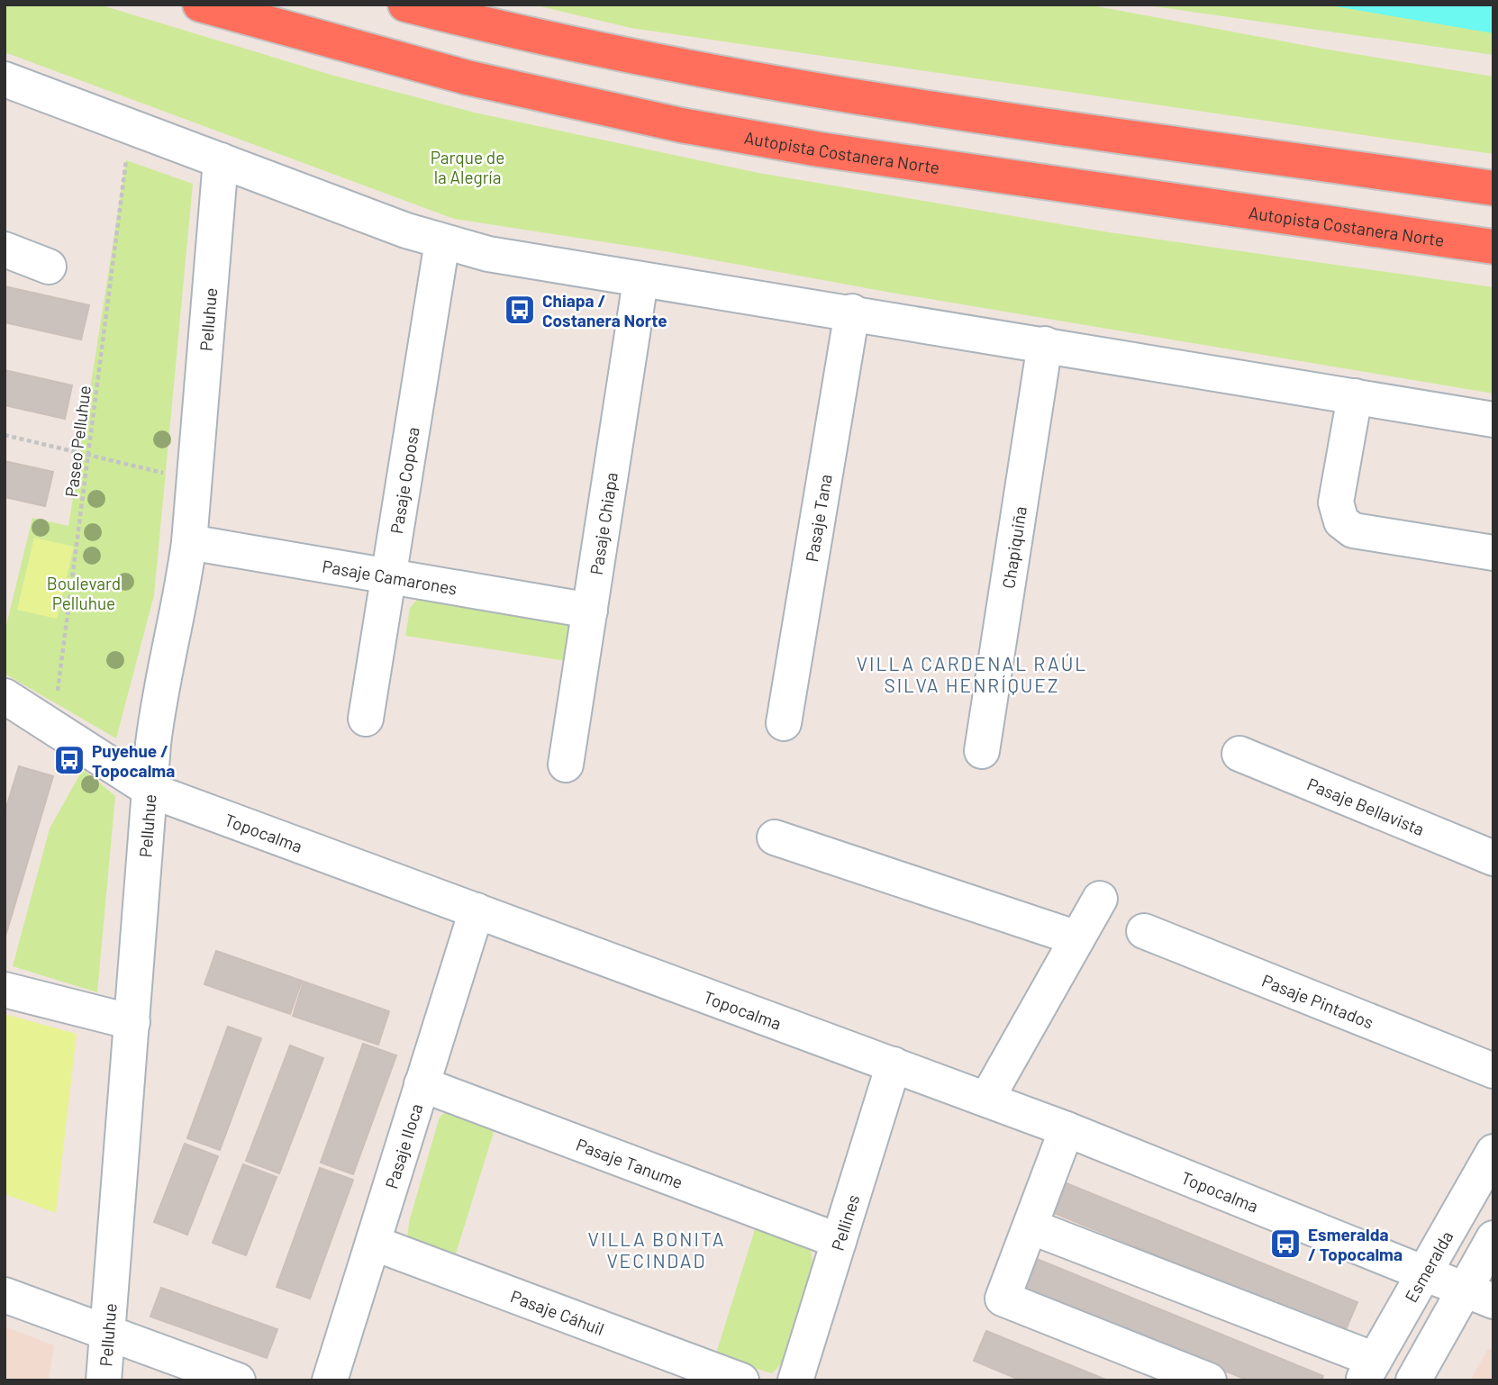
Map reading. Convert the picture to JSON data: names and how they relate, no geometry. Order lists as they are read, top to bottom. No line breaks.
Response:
{"streets":{"highway":["Autopista Costanera Norte"],"street":["Pelluhue","Pasaje Coposa","Pasaje Tana","Pasaje Chiapa","Chapiquiña","Pasaje Camarones","Pasaje Bellavista","Topocalma","Pasaje Pintados","Pasaje Iloca","Pasaje Tanume","Pellines","Esmeralda","Pasaje Cáhuil"],"path":["Paseo Pelluhue"]},"crossings":[["Pelluhue","Pasaje Camarones"],["Pelluhue","Topocalma"],["Paseo Pelluhue","Topocalma"],["Pasaje Coposa","Pasaje Camarones"],["Pasaje Chiapa","Pasaje Camarones"],["Topocalma","Pasaje Iloca"],["Topocalma","Pellines"],["Topocalma","Esmeralda"],["Pasaje Iloca","Pasaje Tanume"],["Pasaje Iloca","Pasaje Cáhuil"],["Pasaje Tanume","Pellines"]],"districts":["VILLA CARDENAL RAÚL SILVA HENRÍQUEZ","VILLA BONITA VECINDAD"],"parks":["Parque de la Alegría","Boulevard Pelluhue"],"places":{"bus stop":["Chiapa / Costanera Norte","Puyehue / Topocalma","Esmeralda / Topocalma"]}}
